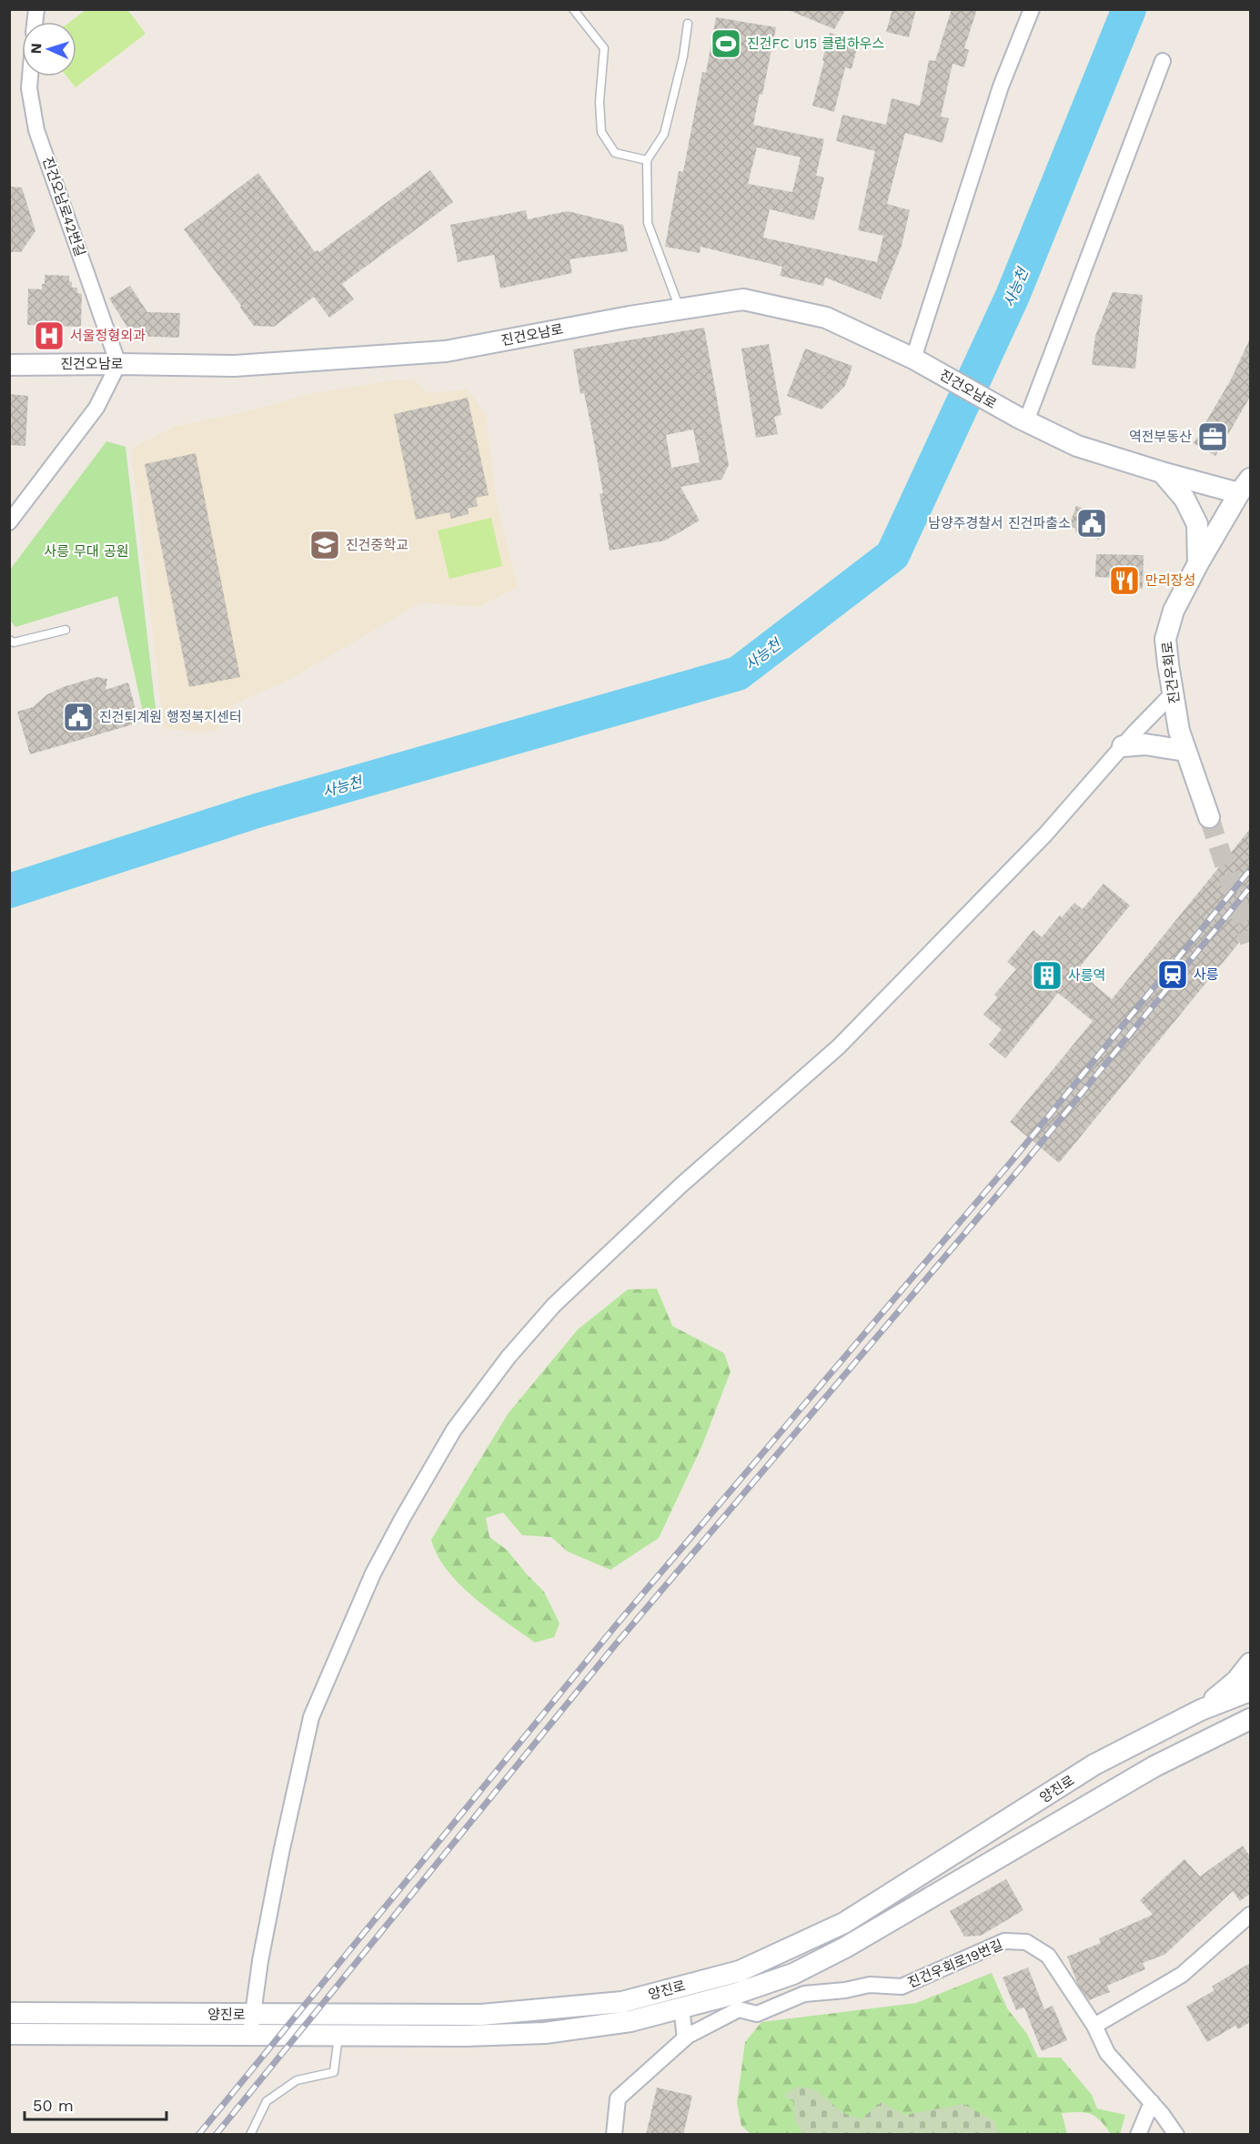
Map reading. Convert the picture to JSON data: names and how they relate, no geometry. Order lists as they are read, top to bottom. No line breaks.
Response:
{"streets":{"main road":["진건오남로","진건우회로","양진로"],"street":["진건오남로42번길","진건우회로19번길"]},"crossings":[["진건오남로42번길","진건오남로"],["진건오남로","진건우회로"]],"water":["사능천"],"parks":["사릉 무대 공원"],"places":{"sports":["진건FC U15 클럽하우스"],"hospital":["서울정형외과"],"office":["역전부동산"],"public building":["남양주경찰서 진건파출소","진건퇴계원 행정복지센터"],"school or university":["진건중학교"],"restaurant":["만리장성"],"station":["사릉"],"building":["사릉역"]},"scale_bar":"50 m","north":"left"}
